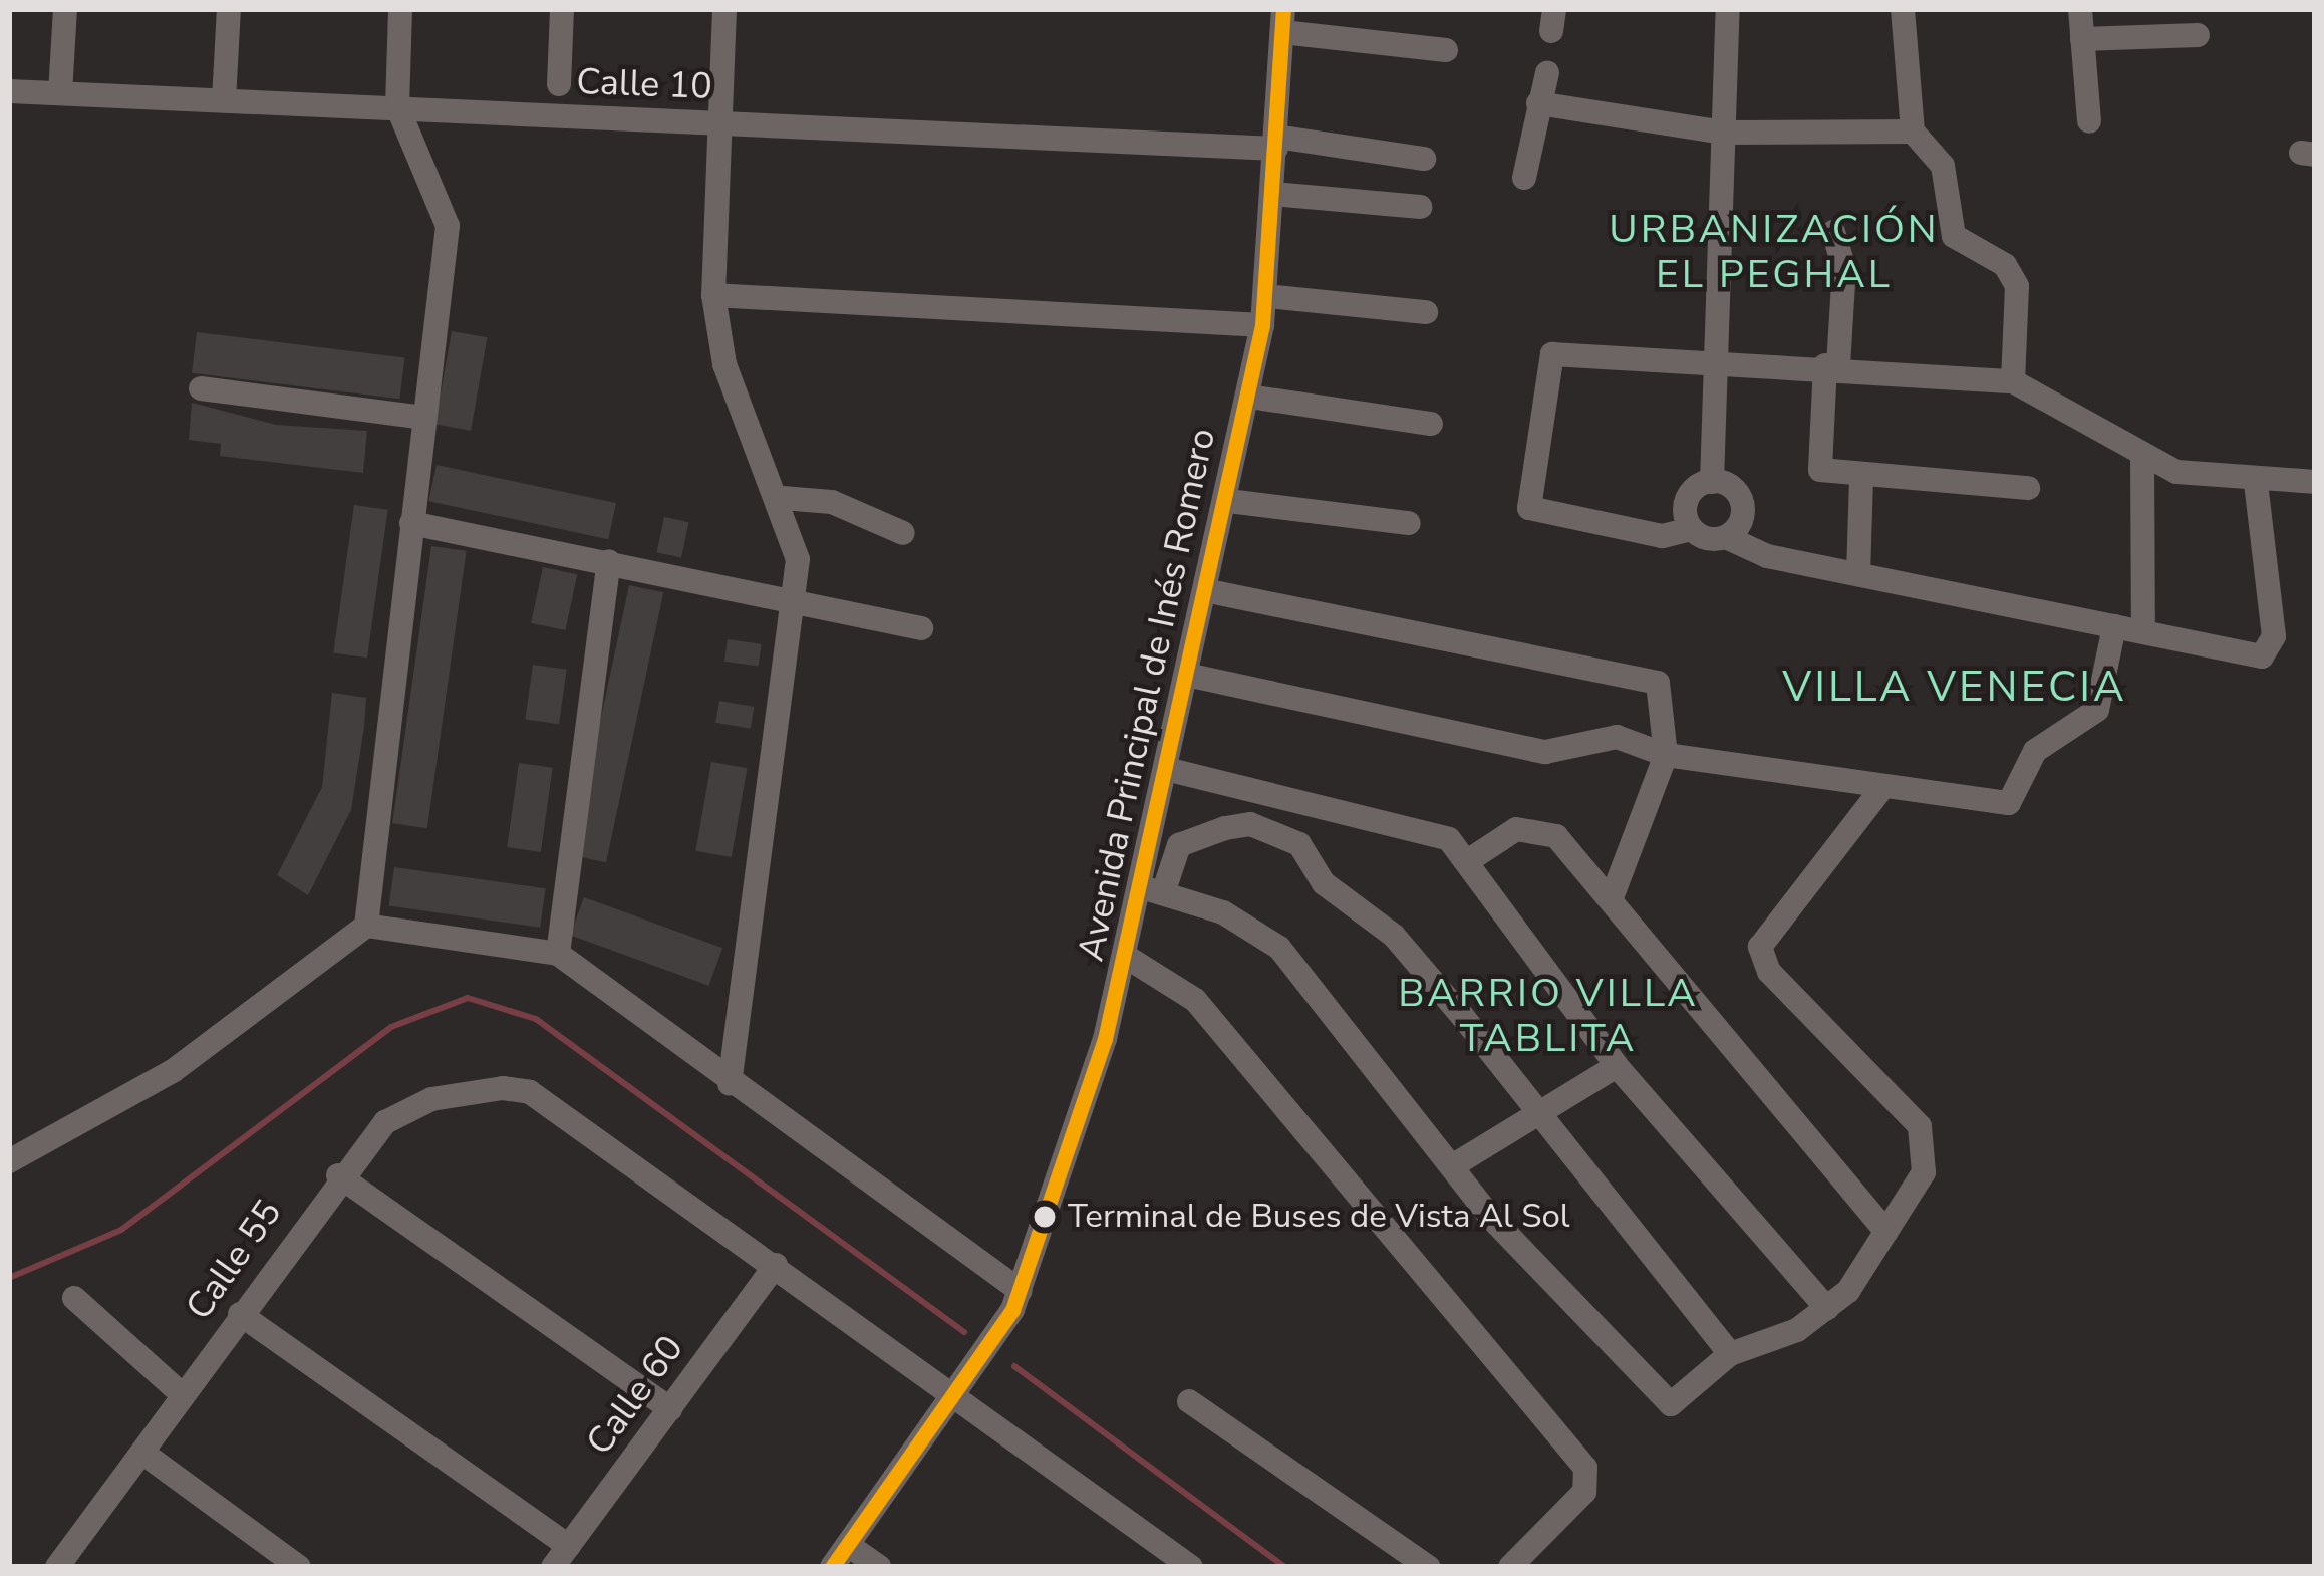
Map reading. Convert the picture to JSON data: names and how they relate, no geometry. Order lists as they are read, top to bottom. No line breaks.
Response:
{"streets":{"street":["Calle 10","Avenida Principal de Inés Romero","Calle 55","Calle 60"]},"crossings":[["Calle 10","Avenida Principal de Inés Romero"],["Calle 55","Calle 60"]],"districts":["URBANIZACIÓN EL PEGHAL","VILLA VENECIA","BARRIO VILLA TABLITA"],"places":["Terminal de Buses de Vista Al Sol"]}
